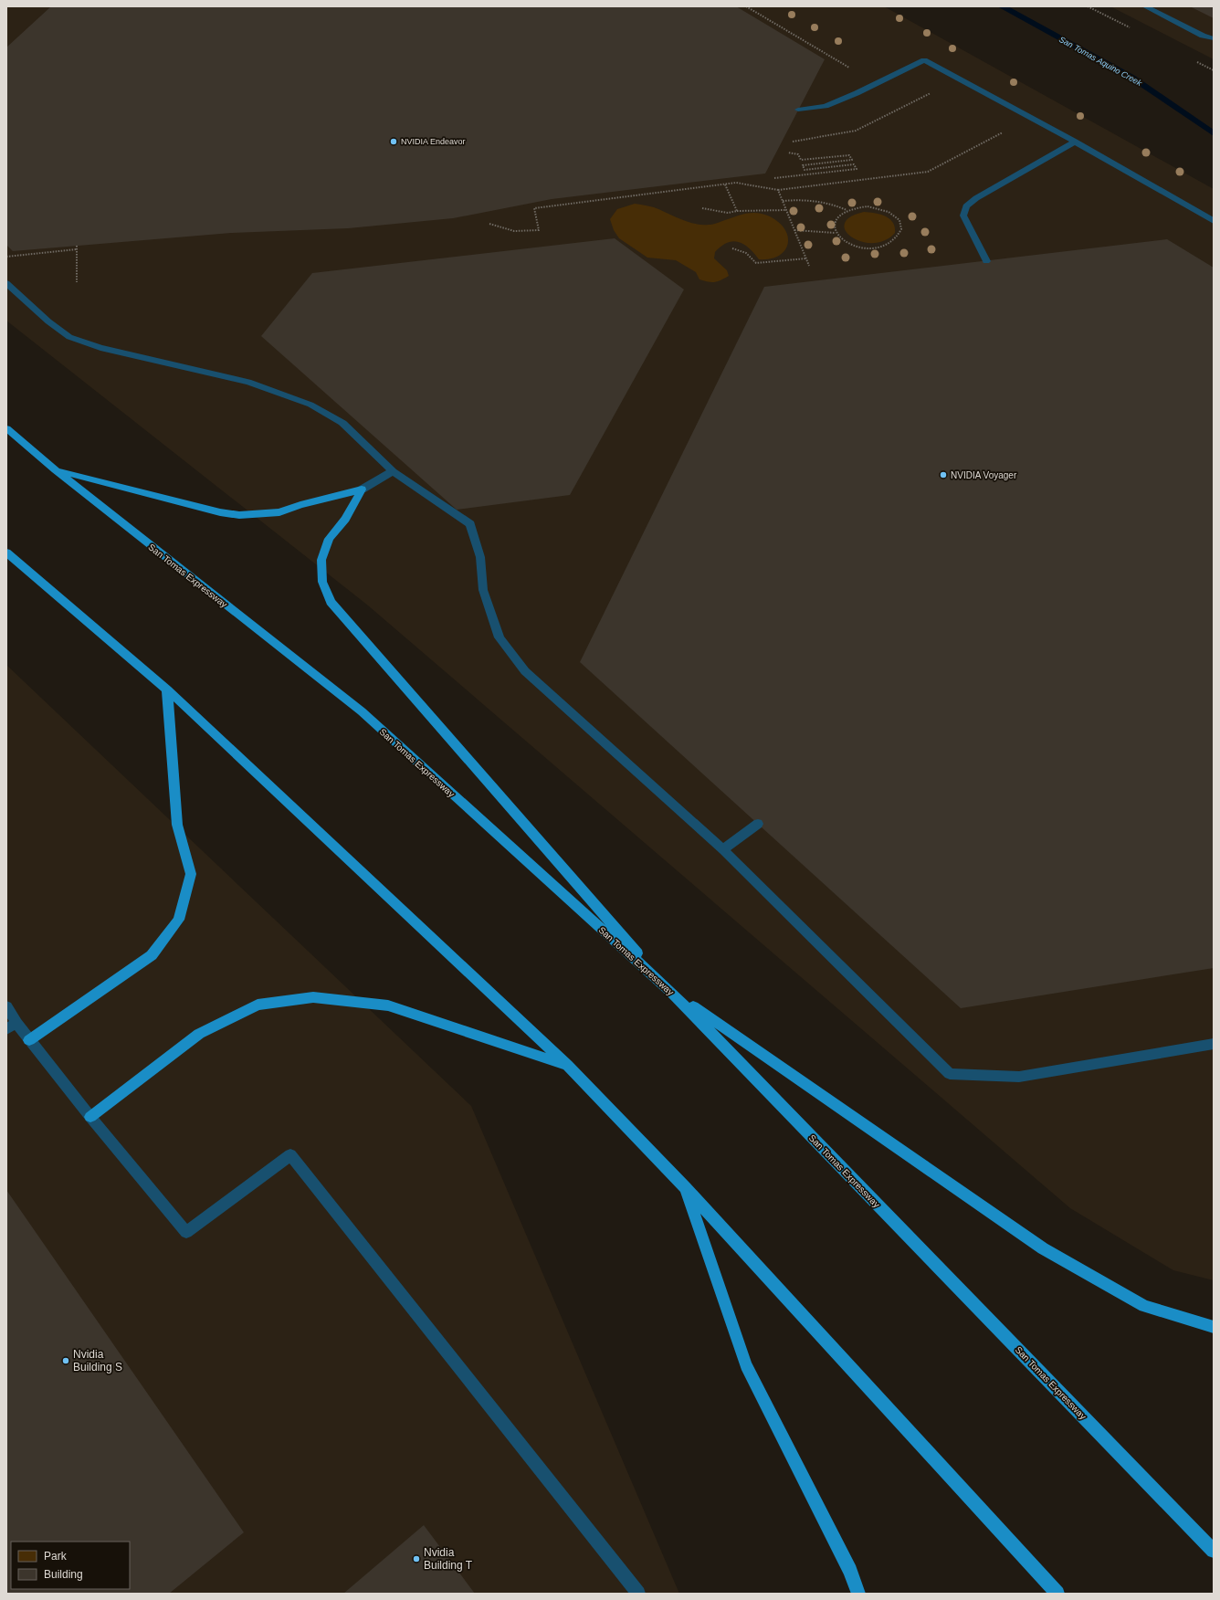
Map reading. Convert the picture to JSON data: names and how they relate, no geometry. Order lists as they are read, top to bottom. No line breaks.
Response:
{"streets":{"highway":["San Tomas Expressway"]},"water":["San Tomas Aquino Creek"],"places":["NVIDIA Endeavor","NVIDIA Voyager","Nvidia Building S","Nvidia Building T"],"legend":["Park","Building"]}
